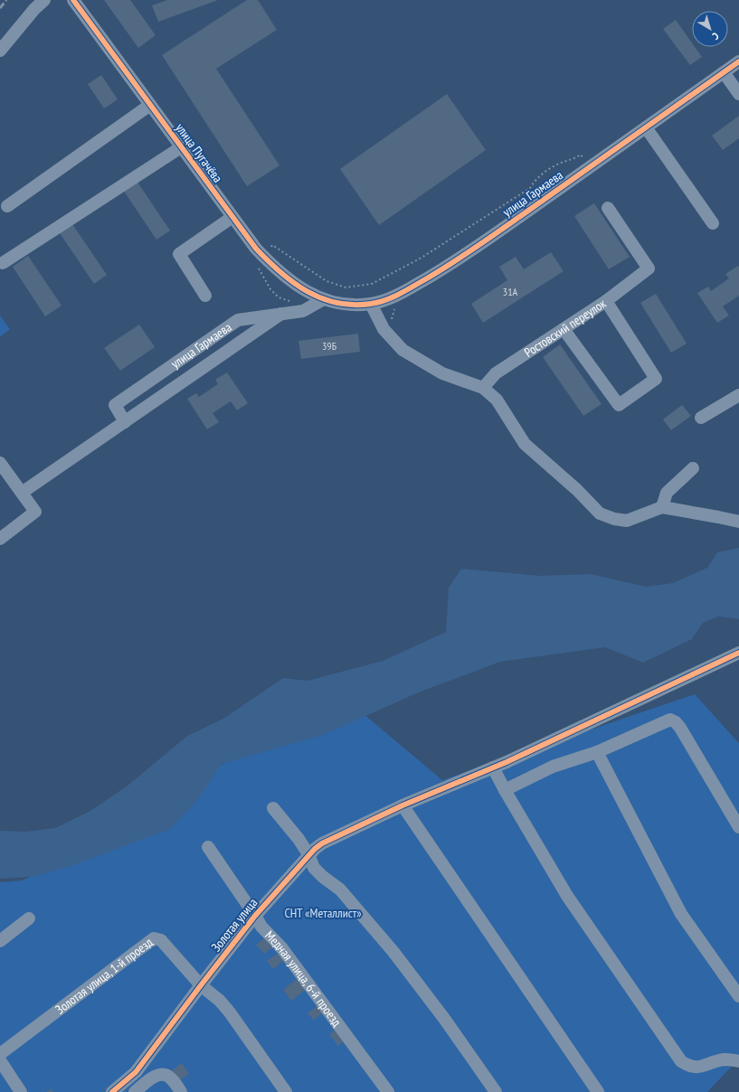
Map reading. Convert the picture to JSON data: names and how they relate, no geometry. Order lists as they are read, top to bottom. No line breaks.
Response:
{"streets":{"street":["улица Пугачёва","улица Гармаева","Ростовский переулок","Золотая улица","Золотая улица, 1-й проезд","Медная улица, 6-й проезд"]},"crossings":[["улица Пугачёва","улица Гармаева"],["Золотая улица","Золотая улица, 1-й проезд"],["Золотая улица","Медная улица, 6-й проезд"]],"parks":["СНТ «Металлист»"],"house_numbers":["31А","39Б"],"north":"bottom right"}
